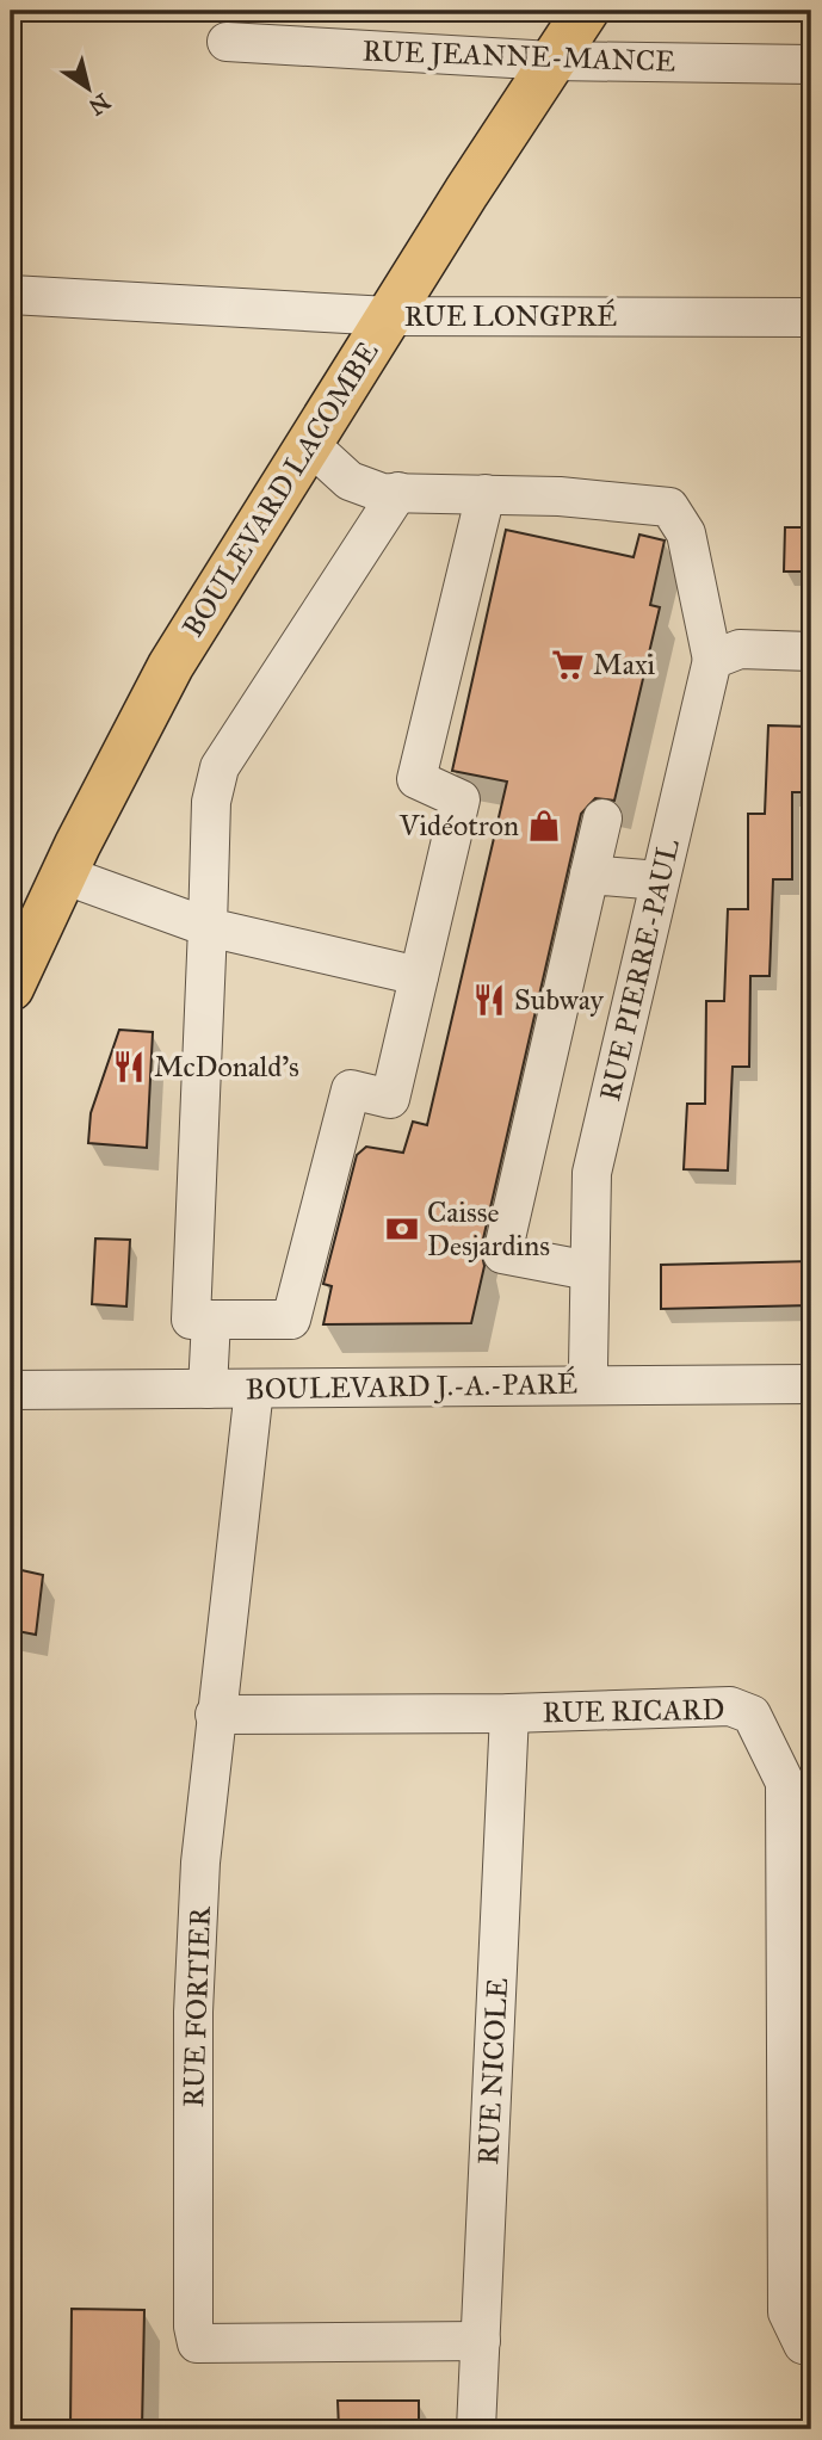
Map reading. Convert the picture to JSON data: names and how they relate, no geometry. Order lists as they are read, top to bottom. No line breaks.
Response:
{"streets":{"main road":["BOULEVARD LACOMBE"],"street":["RUE JEANNE-MANCE","RUE LONGPRÉ","RUE PIERRE-PAUL","BOULEVARD J.-A.-PARÉ","RUE RICARD","RUE FORTIER","RUE NICOLE"]},"crossings":[["RUE JEANNE-MANCE","BOULEVARD LACOMBE"],["RUE LONGPRÉ","BOULEVARD LACOMBE"],["RUE PIERRE-PAUL","BOULEVARD J.-A.-PARÉ"],["BOULEVARD J.-A.-PARÉ","RUE FORTIER"],["RUE RICARD","RUE FORTIER"],["RUE RICARD","RUE NICOLE"],["RUE FORTIER","RUE NICOLE"]],"places":{"supermarket":["Maxi"],"shop":["Vidéotron"],"restaurant":["Subway","McDonald's"],"bank":["Caisse Desjardins"]},"north":"bottom right"}
